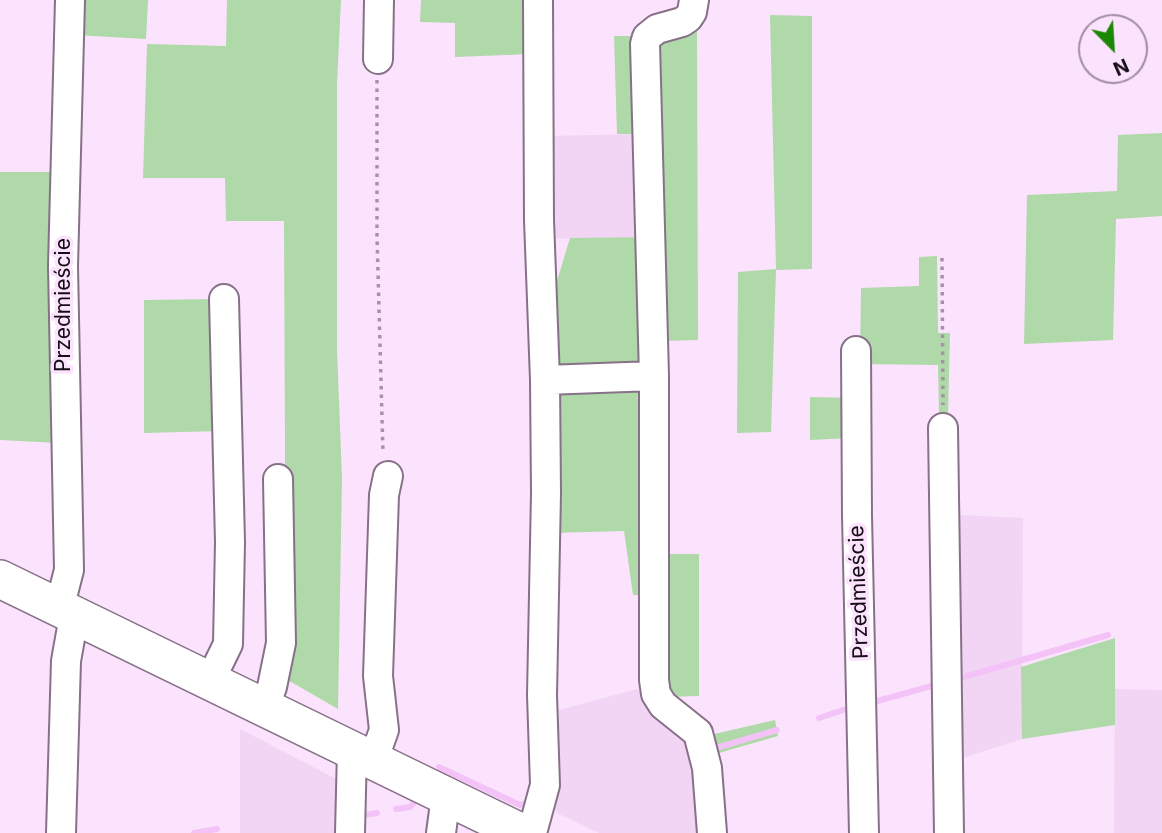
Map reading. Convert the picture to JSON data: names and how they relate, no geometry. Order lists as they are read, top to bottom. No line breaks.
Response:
{"streets":{"street":["Przedmieście"]},"north":"bottom right"}
